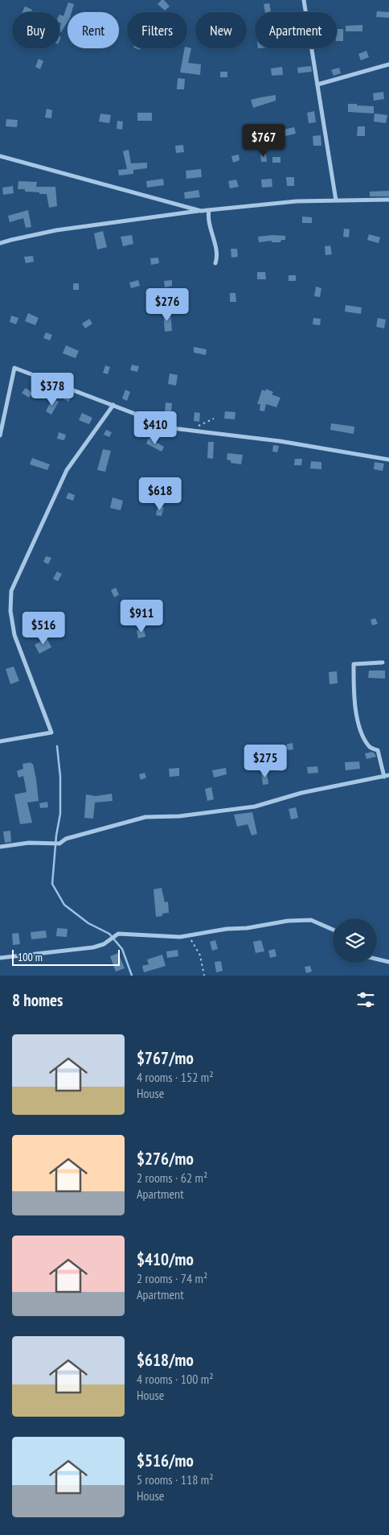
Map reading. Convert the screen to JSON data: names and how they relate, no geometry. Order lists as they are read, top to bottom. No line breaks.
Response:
{"scale_bar":"100 m","page":{"chip":["Buy","Rent","Filters","New","Apartment"],"price":["$767","$276","$378","$410","$618","$911","$516","$275"],"scale":"100 m","heading":"8 homes","list":[{"name":"$767/mo","note":"4 rooms · 152 m² · House"},{"name":"$276/mo","note":"2 rooms · 62 m² · Apartment"},{"name":"$410/mo","note":"2 rooms · 74 m² · Apartment"},{"name":"$618/mo","note":"4 rooms · 100 m² · House"},{"name":"$516/mo","note":"5 rooms · 118 m² · House"}]}}
